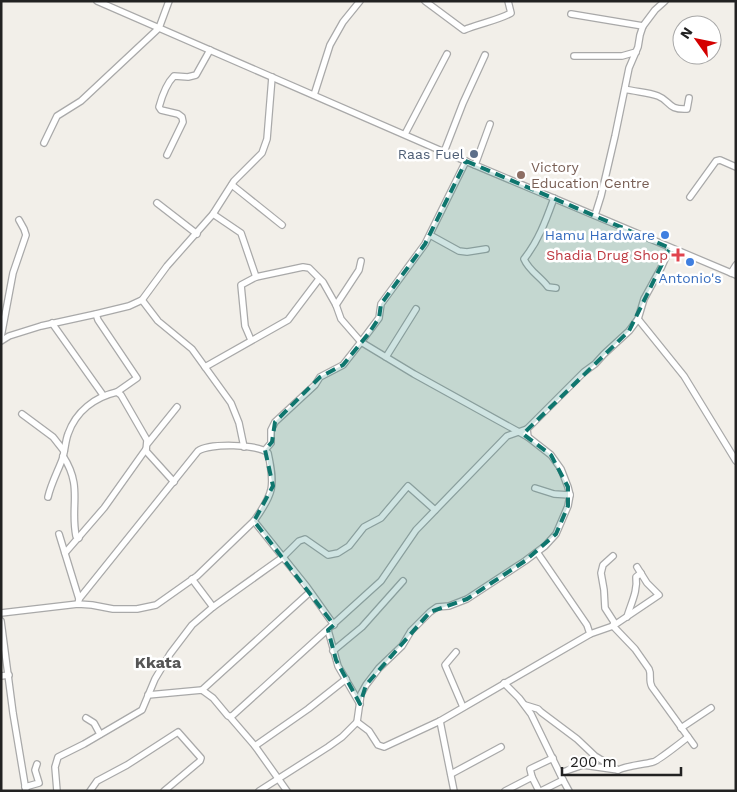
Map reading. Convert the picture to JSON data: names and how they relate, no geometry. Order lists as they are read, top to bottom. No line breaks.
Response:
{"districts":["Kkata"],"places":{"other":["Raas Fuel","Victory Education Centre","Hamu Hardware","Antonio's"],"health":["Shadia Drug Shop"]},"scale_bar":"200 m","north":"top left"}
